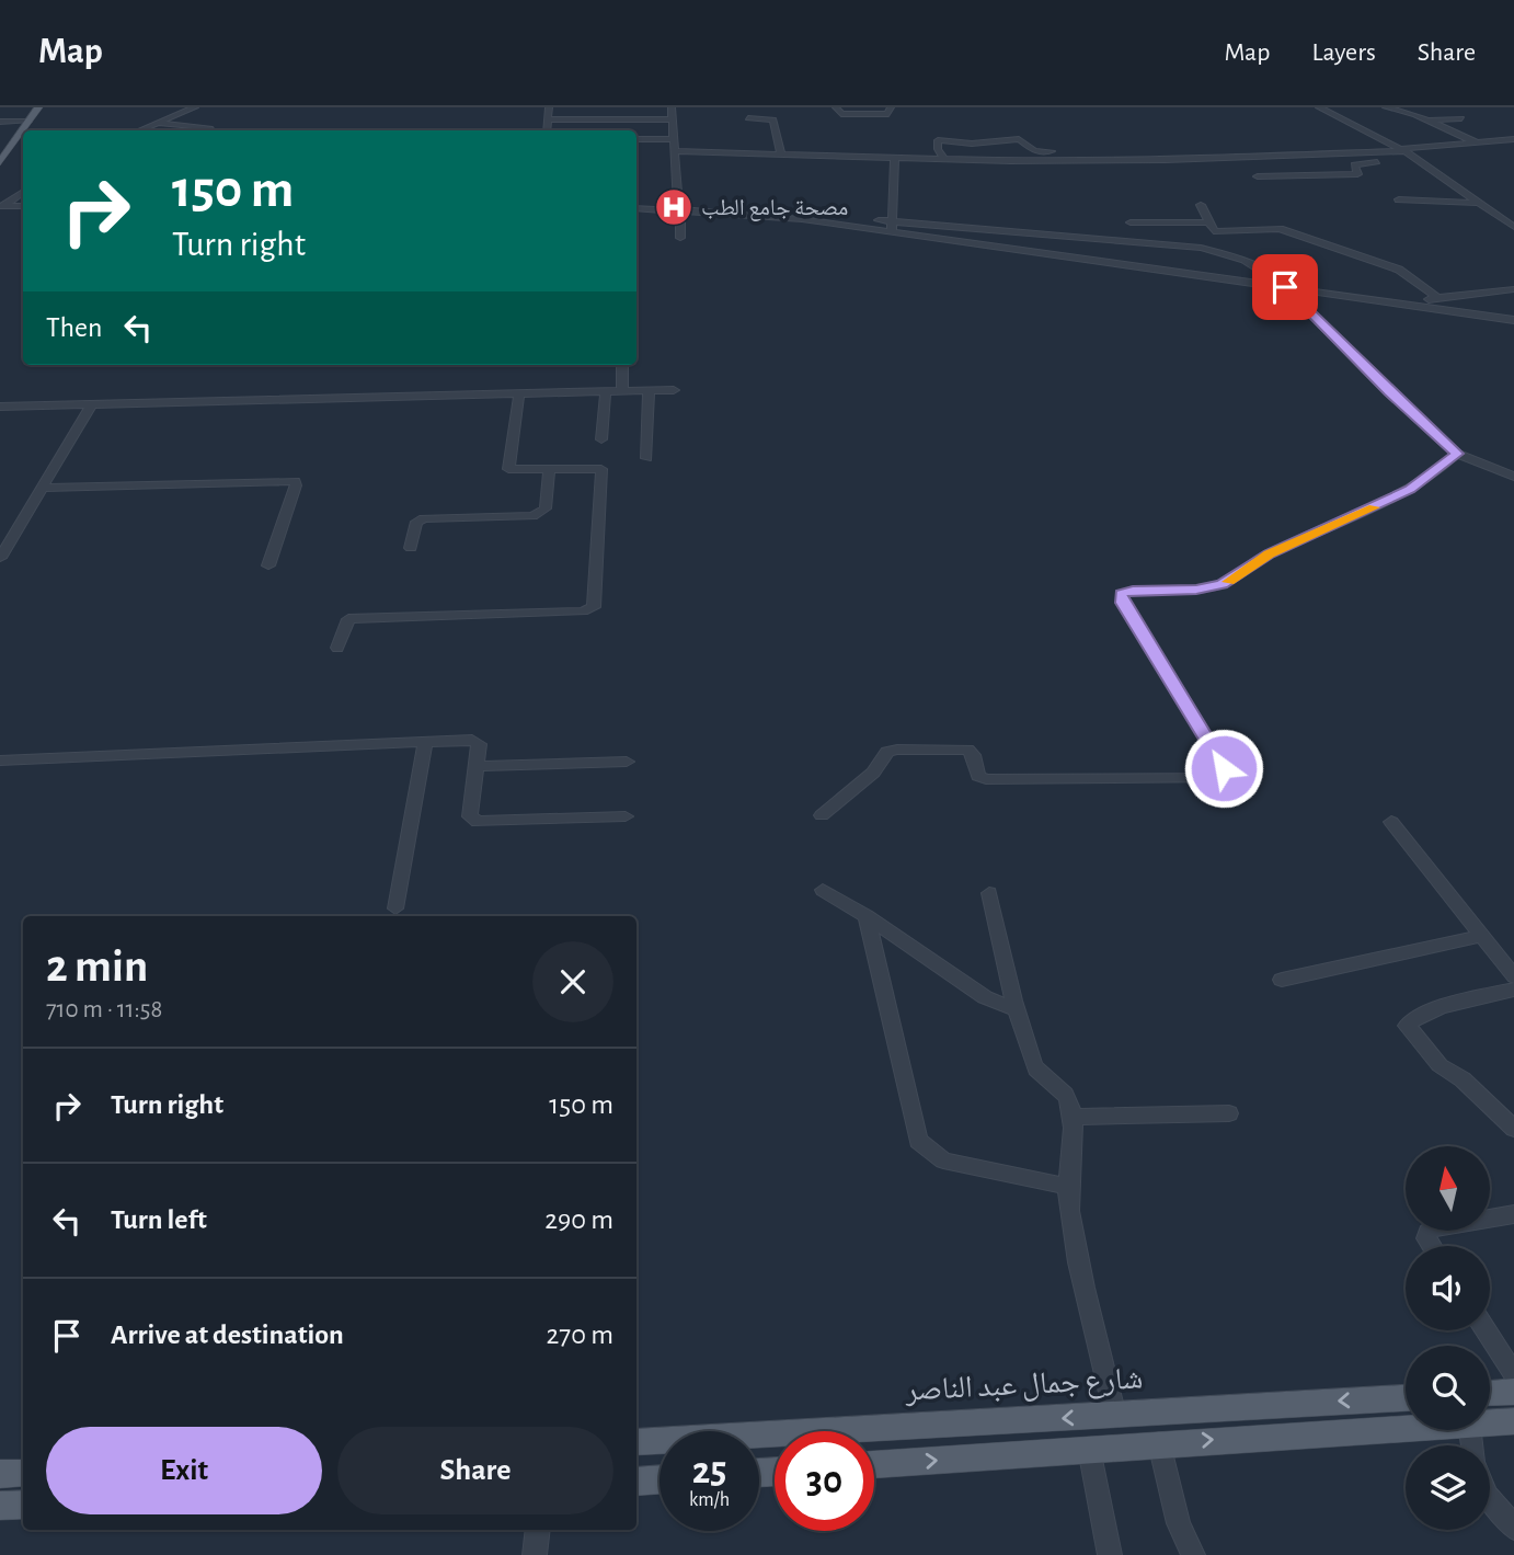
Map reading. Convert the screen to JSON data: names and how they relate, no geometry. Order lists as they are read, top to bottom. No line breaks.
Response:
{"streets":{"main road":["شارع جمال عبد الناصر"]},"places":{"hospital":["مصحة جامع الطب"]},"north":"top","page":{"header":"Map","nav":["Map","Layers","Share"],"turn":["150 m","Turn right"],"then":"Then","heading":["2 min","710 m · 11:58"],"list":[{"name":"Turn right","value":"150 m"},{"name":"Turn left","value":"290 m"},{"name":"Arrive at destination","value":"270 m"}],"buttons":["Exit","Share"],"speed":"25 km/h","limit":"30"}}
